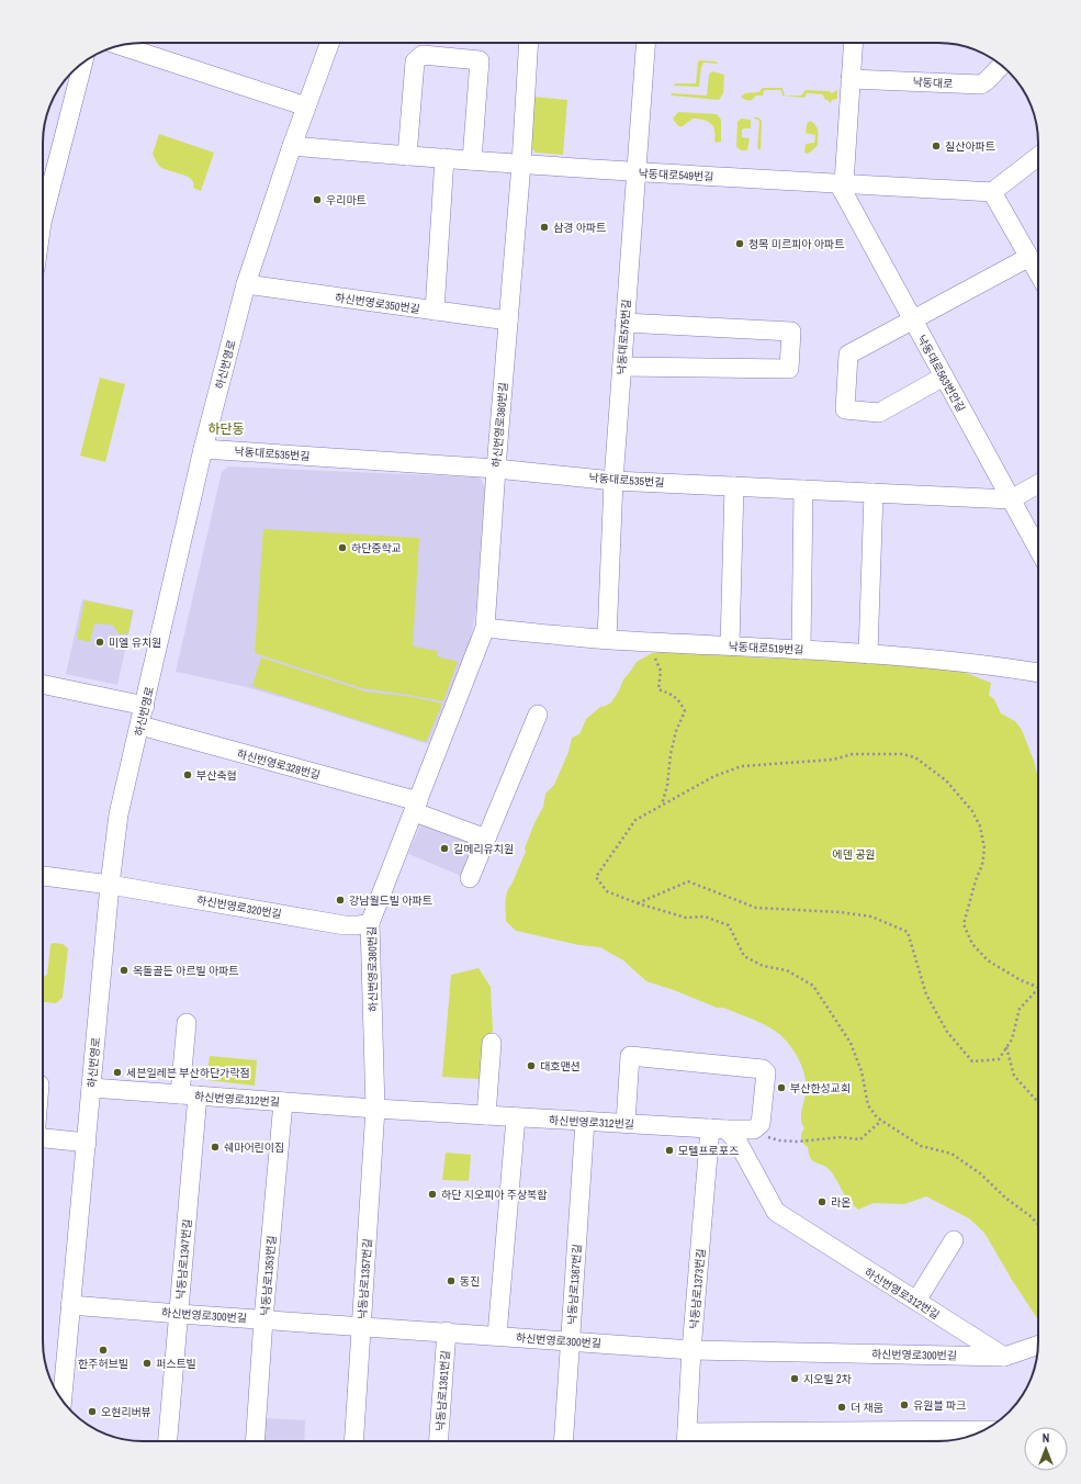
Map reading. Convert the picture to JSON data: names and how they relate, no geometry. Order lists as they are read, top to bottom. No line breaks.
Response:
{"streets":{"street":["낙동대로","낙동대로549번길","하신번영로350번길","낙동대로575번길","하신번영로","낙동대로563번안길","하신번영로380번길","낙동대로535번길","낙동대로519번길","하신번영로328번길","하신번영로320번길","하신번영로312번길","낙동남로1347번길","낙동남로1353번길","낙동남로1357번길","낙동남로1367번길","낙동남로1373번길","하신번영로300번길","낙동남로1361번길"]},"crossings":[["낙동대로549번길","낙동대로575번길"],["낙동대로549번길","하신번영로"],["낙동대로549번길","낙동대로563번안길"],["낙동대로549번길","하신번영로380번길"],["하신번영로350번길","하신번영로"],["하신번영로350번길","하신번영로380번길"],["낙동대로575번길","낙동대로535번길"],["낙동대로575번길","낙동대로519번길"],["하신번영로","낙동대로535번길"],["하신번영로","하신번영로328번길"],["하신번영로","하신번영로320번길"],["하신번영로","하신번영로312번길"],["하신번영로","하신번영로300번길"],["낙동대로563번안길","낙동대로535번길"],["하신번영로380번길","낙동대로535번길"],["하신번영로380번길","낙동대로519번길"],["하신번영로380번길","하신번영로328번길"],["하신번영로380번길","하신번영로320번길"],["하신번영로380번길","하신번영로312번길"],["하신번영로380번길","낙동남로1357번길"],["하신번영로312번길","낙동남로1347번길"],["하신번영로312번길","낙동남로1353번길"],["하신번영로312번길","낙동남로1357번길"],["하신번영로312번길","낙동남로1367번길"],["하신번영로312번길","낙동남로1373번길"],["하신번영로312번길","하신번영로300번길"],["낙동남로1347번길","하신번영로300번길"],["낙동남로1353번길","하신번영로300번길"],["낙동남로1357번길","하신번영로300번길"],["낙동남로1367번길","하신번영로300번길"],["낙동남로1373번길","하신번영로300번길"],["하신번영로300번길","낙동남로1361번길"]],"districts":["하단동"],"parks":["에덴 공원"],"places":["칠산아파트","우리마트","삼경 아파트","청목 미르피아 아파트","하단중학교","미엘 유치원","부산축협","길메리유치원","강남월드빌 아파트","옥돌골든 아르빌 아파트","대호맨션","세븐일레븐 부산하단가락점","부산한성교회","쉐마어린이집","모텔프로포즈","하단 지오피아 주상복합","라온","동진","한주허브빌","퍼스트빌","지오빌 2차","유원블 파크","더 채움","오현리버뷰"],"north":"top"}
